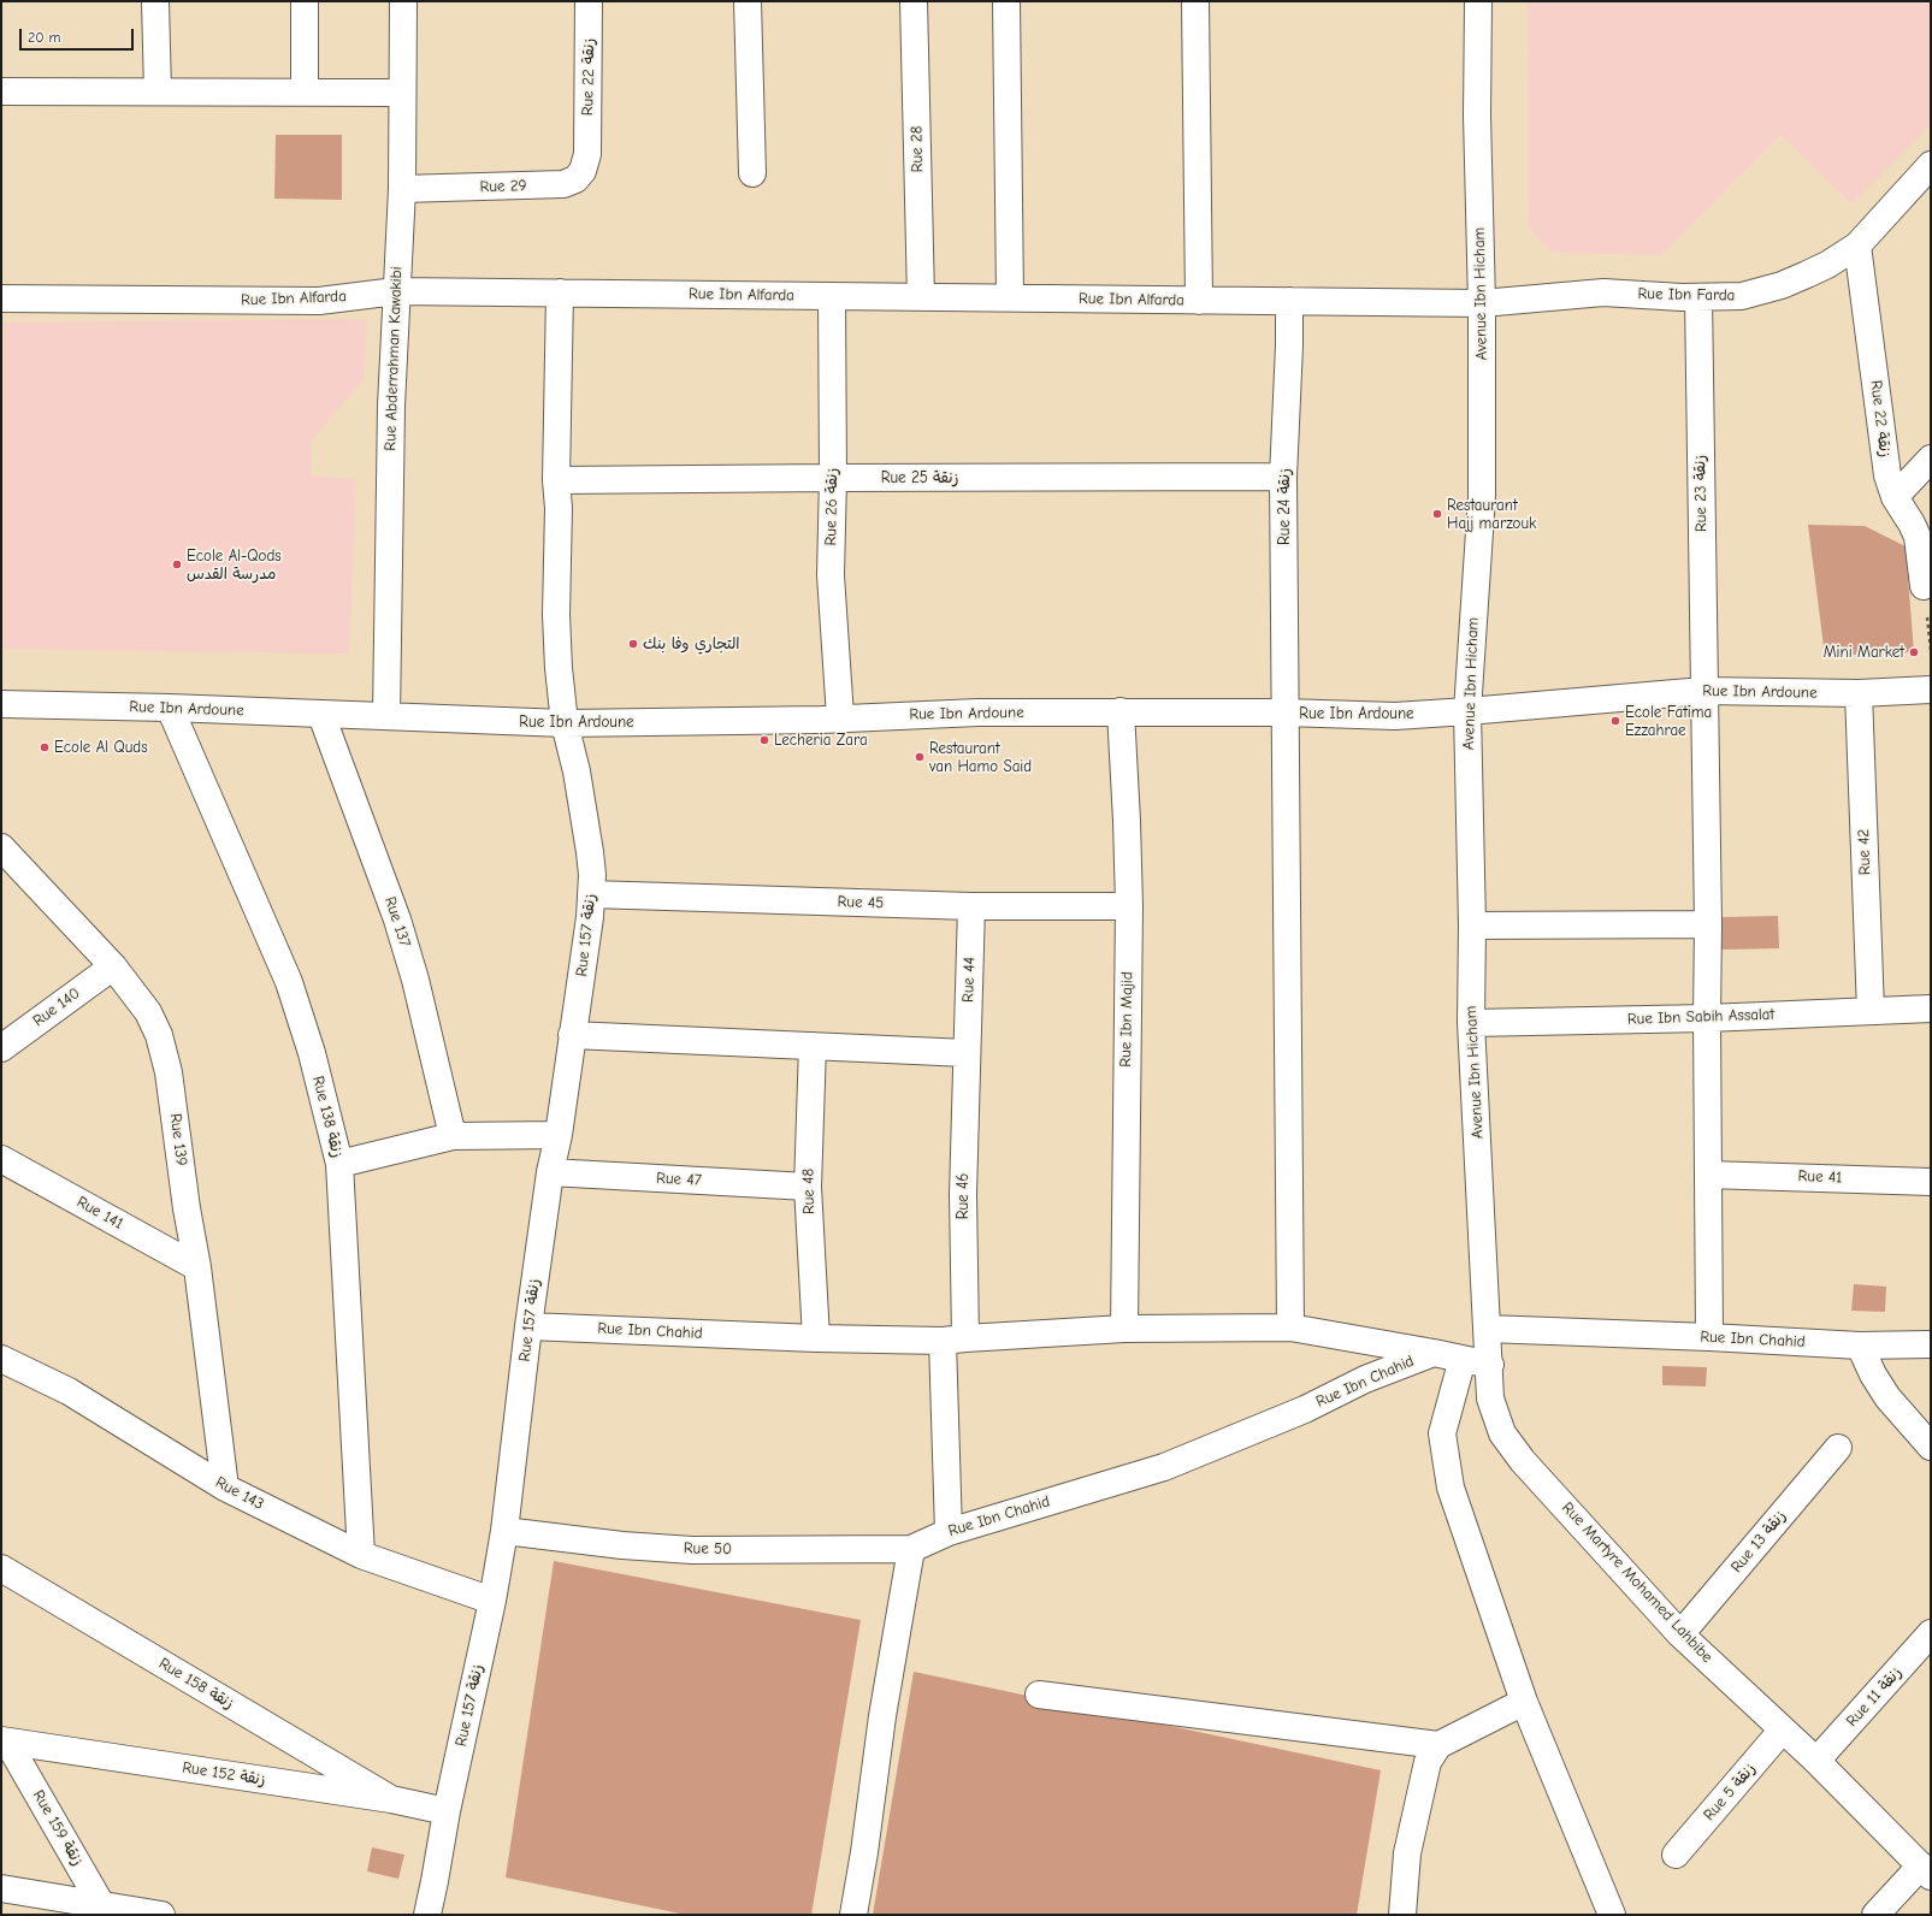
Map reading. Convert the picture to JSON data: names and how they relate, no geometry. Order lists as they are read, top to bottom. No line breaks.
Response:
{"streets":{"street":["Rue 22 زنقة","Rue 28","Rue 29","Avenue Ibn Hicham","Rue Ibn Alfarda","Rue Ibn Farda","Rue Abderrahman Kawakibi","Rue 25 زنقة","Rue 23 زنقة","Rue 26 زنقة","Rue 24 زنقة","Rue Ibn Ardoune","Rue 42","Rue 45","Rue 137","Rue 157 زنقة","Rue 44","Rue 140","Rue Ibn Sabih Assalat","Rue Ibn Majid","Rue 138 زنقة","Rue 139","Rue 41","Rue 47","Rue 48","Rue 46","Rue 141","Rue Ibn Chahid","Rue 143","Rue 13 زنقة","Rue 50","Rue Martyre Mohamed Lahbibe","Rue 158 زنقة","Rue 11 زنقة","Rue 152 زنقة","Rue 5 زنقة","Rue 159 زنقة"]},"crossings":[["Rue 22 زنقة","Rue 29"],["Rue 22 زنقة","Rue Ibn Farda"],["Rue 28","Rue Ibn Alfarda"],["Rue 29","Rue Abderrahman Kawakibi"],["Avenue Ibn Hicham","Rue Ibn Alfarda"],["Avenue Ibn Hicham","Rue Ibn Farda"],["Avenue Ibn Hicham","Rue Ibn Ardoune"],["Avenue Ibn Hicham","Rue Ibn Sabih Assalat"],["Avenue Ibn Hicham","Rue Ibn Chahid"],["Avenue Ibn Hicham","Rue Martyre Mohamed Lahbibe"],["Rue Ibn Alfarda","Rue Ibn Farda"],["Rue Ibn Alfarda","Rue Abderrahman Kawakibi"],["Rue Ibn Alfarda","Rue 26 زنقة"],["Rue Ibn Alfarda","Rue 24 زنقة"],["Rue Ibn Alfarda","Rue 157 زنقة"],["Rue Ibn Farda","Rue 23 زنقة"],["Rue Abderrahman Kawakibi","Rue Ibn Ardoune"],["Rue 25 زنقة","Rue 26 زنقة"],["Rue 25 زنقة","Rue 24 زنقة"],["Rue 25 زنقة","Rue 157 زنقة"],["Rue 23 زنقة","Rue Ibn Ardoune"],["Rue 23 زنقة","Rue Ibn Sabih Assalat"],["Rue 23 زنقة","Rue 41"],["Rue 23 زنقة","Rue Ibn Chahid"],["Rue 26 زنقة","Rue Ibn Ardoune"],["Rue 24 زنقة","Rue Ibn Ardoune"],["Rue 24 زنقة","Rue Ibn Chahid"],["Rue Ibn Ardoune","Rue 42"],["Rue Ibn Ardoune","Rue 137"],["Rue Ibn Ardoune","Rue 157 زنقة"],["Rue Ibn Ardoune","Rue Ibn Majid"],["Rue Ibn Ardoune","Rue 138 زنقة"],["Rue 42","Rue Ibn Sabih Assalat"],["Rue 45","Rue 157 زنقة"],["Rue 45","Rue 44"],["Rue 45","Rue Ibn Majid"],["Rue 157 زنقة","Rue 47"],["Rue 157 زنقة","Rue Ibn Chahid"],["Rue 157 زنقة","Rue 143"],["Rue 157 زنقة","Rue 50"],["Rue 157 زنقة","Rue 152 زنقة"],["Rue 44","Rue 46"],["Rue 140","Rue 139"],["Rue Ibn Majid","Rue Ibn Chahid"],["Rue 138 زنقة","Rue 143"],["Rue 139","Rue 141"],["Rue 139","Rue 143"],["Rue 47","Rue 48"],["Rue 48","Rue Ibn Chahid"],["Rue 46","Rue Ibn Chahid"],["Rue Ibn Chahid","Rue 50"],["Rue Ibn Chahid","Rue Martyre Mohamed Lahbibe"],["Rue 13 زنقة","Rue Martyre Mohamed Lahbibe"],["Rue Martyre Mohamed Lahbibe","Rue 11 زنقة"],["Rue Martyre Mohamed Lahbibe","Rue 5 زنقة"],["Rue 158 زنقة","Rue 152 زنقة"],["Rue 152 زنقة","Rue 159 زنقة"]],"places":["Restaurant Hajj marzouk","Ecole Al-Qods مدرسة القدس","التجاري وفا بنك","Mini Market","Ecole Fatima Ezzahrae","Lecheria Zara","Ecole Al Quds","Restaurant van Hamo Said"],"scale_bar":"20 m"}
